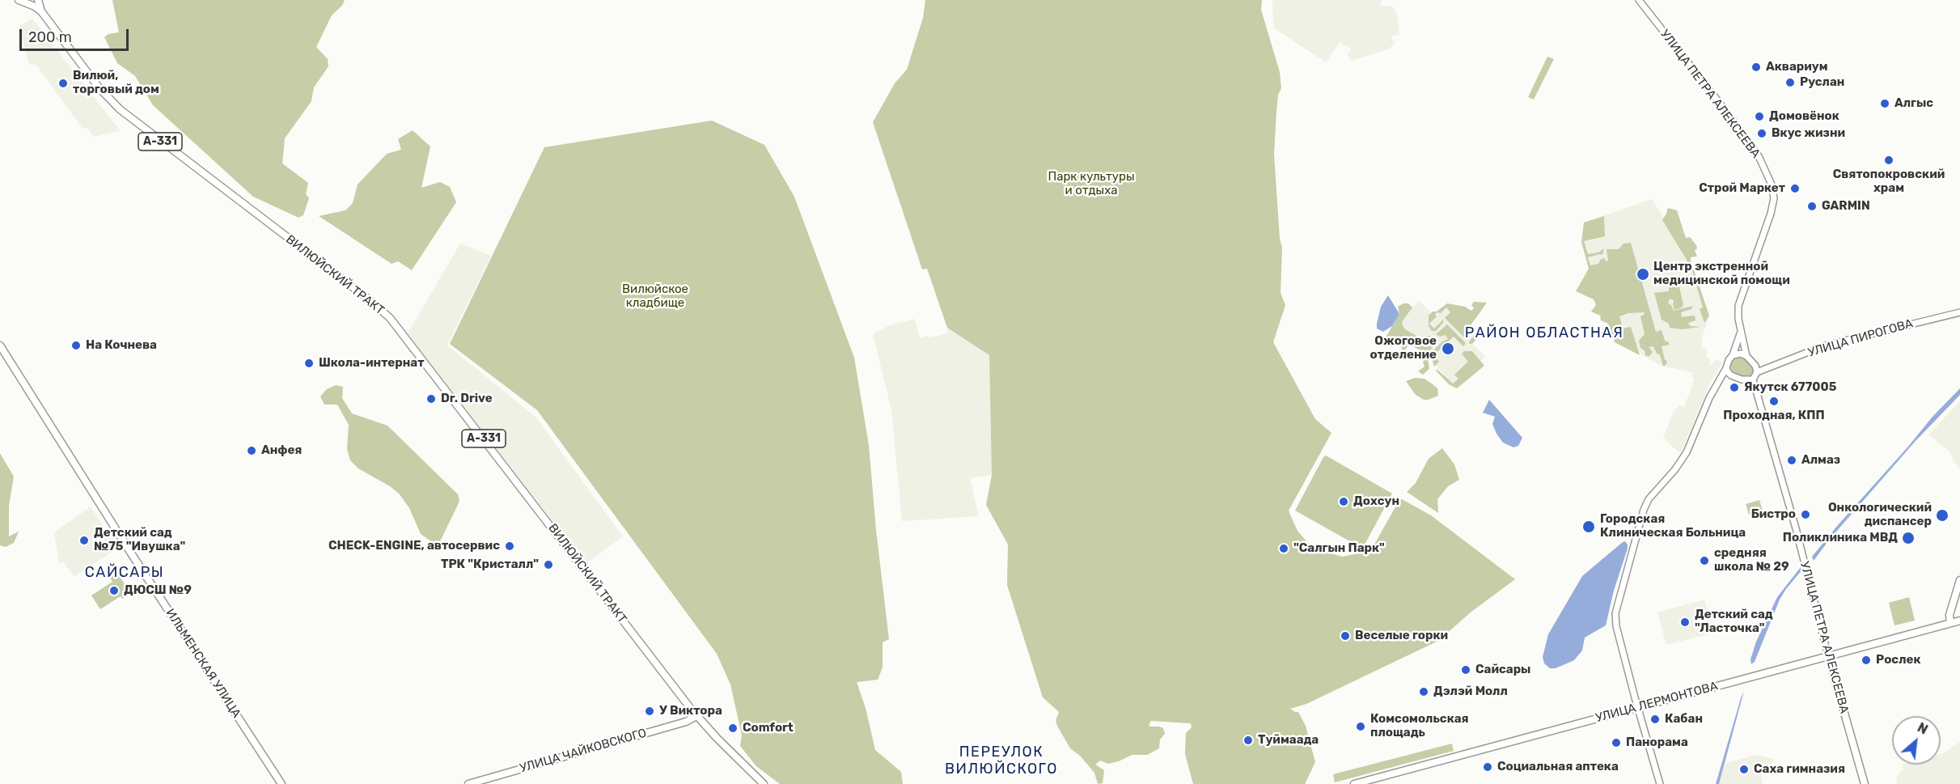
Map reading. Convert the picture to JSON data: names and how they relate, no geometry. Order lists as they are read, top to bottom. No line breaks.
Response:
{"streets":{"main road":["УЛИЦА ПЕТРА АЛЕКСЕЕВА","А-331","ВИЛЮЙСКИЙ ТРАКТ","ИЛЬМЕНСКАЯ УЛИЦА","УЛИЦА ЛЕРМОНТОВА","УЛИЦА ЧАЙКОВСКОГО"],"street":["УЛИЦА ПИРОГОВА"]},"crossings":[["УЛИЦА ПЕТРА АЛЕКСЕЕВА","УЛИЦА ПИРОГОВА"],["УЛИЦА ПЕТРА АЛЕКСЕЕВА","УЛИЦА ЛЕРМОНТОВА"],["А-331","ВИЛЮЙСКИЙ ТРАКТ"],["А-331","УЛИЦА ЧАЙКОВСКОГО"],["ВИЛЮЙСКИЙ ТРАКТ","УЛИЦА ЧАЙКОВСКОГО"]],"districts":["РАЙОН ОБЛАСТНАЯ","САЙСАРЫ","ПЕРЕУЛОК ВИЛЮЙСКОГО"],"parks":["Парк культуры и отдыха","Вилюйское кладбище"],"places":["Аквариум","Руслан","Вилюй, торговый дом","Алгыс","Домовёнок","Вкус жизни","Святопокровский храм","Строй Маркет","GARMIN","Центр экстренной медицинской помощи","На Кочнева","Ожоговое отделение","Школа-интернат","Якутск 677005","Dr. Drive","Проходная, КПП","Анфея","Алмаз","Дохсун","Бистро","Онкологический диспансер","Городская Клиническая Больница","Поликлиника МВД","Детский сад №75 \"Ивушка\"","CHECK-ENGINE, автосервис","\"Салгын Парк\"","средняя школа № 29","ТРК \"Кристалл\"","ДЮСШ №9","Детский сад \"Ласточка\"","Веселые горки","Рослек","Сайсары","Дэлэй Молл","У Виктора","Кабан","Комсомольская площадь","Comfort","Туймаада","Панорама","Социальная аптека","Саха гимназия"],"scale_bar":"200 m","north":"top right"}
